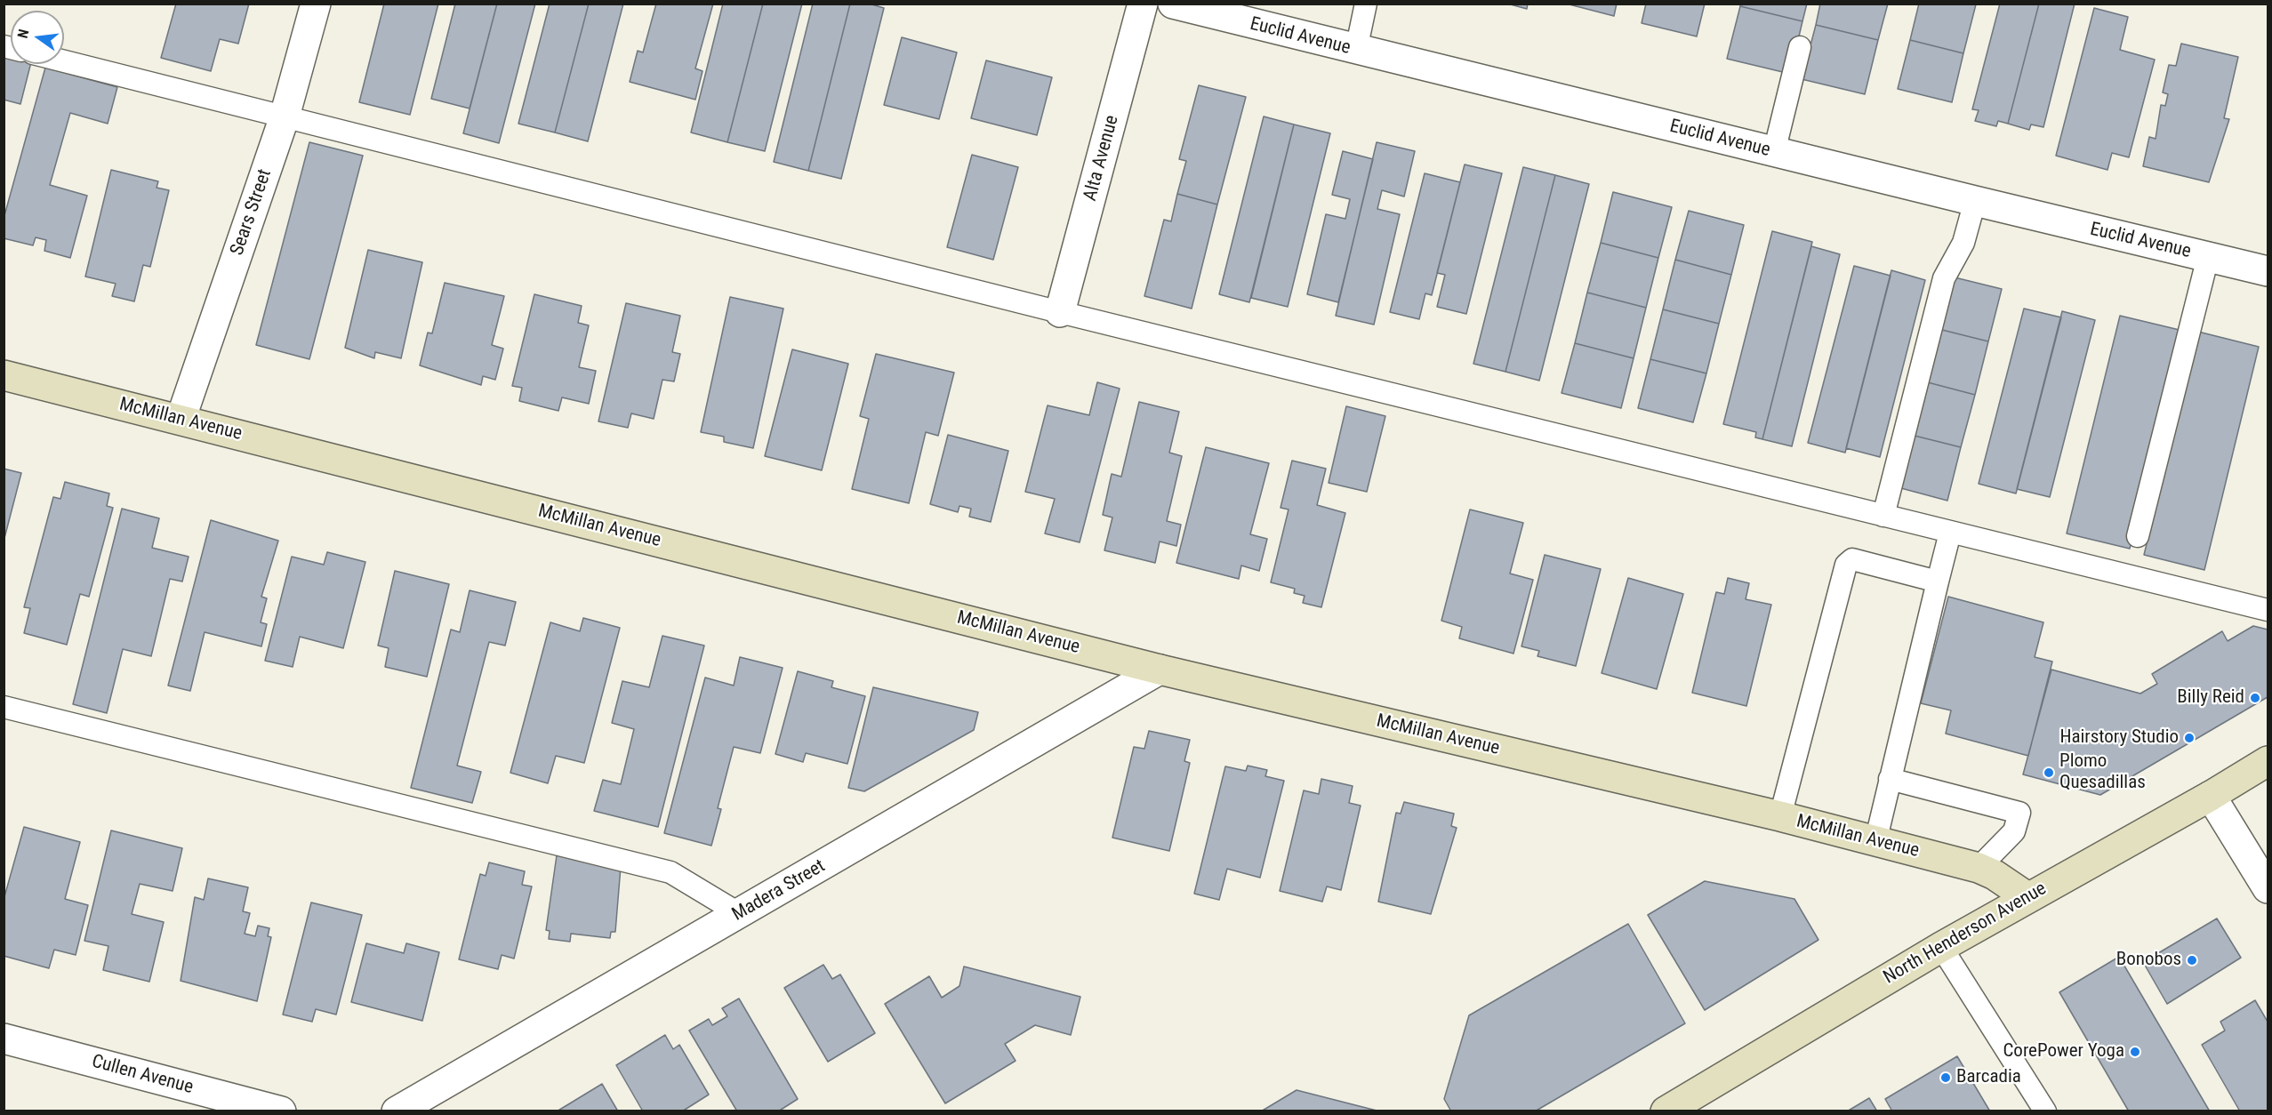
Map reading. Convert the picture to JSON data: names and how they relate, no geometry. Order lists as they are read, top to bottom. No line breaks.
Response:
{"streets":{"street":["Euclid Avenue","Alta Avenue","Sears Street","McMillan Avenue","Madera Street","North Henderson Avenue","Cullen Avenue"]},"crossings":[["Sears Street","McMillan Avenue"],["McMillan Avenue","Madera Street"],["McMillan Avenue","North Henderson Avenue"]],"places":["Billy Reid","Hairstory Studio","Plomo Quesadillas","Bonobos","CorePower Yoga","Barcadia"],"north":"left"}
